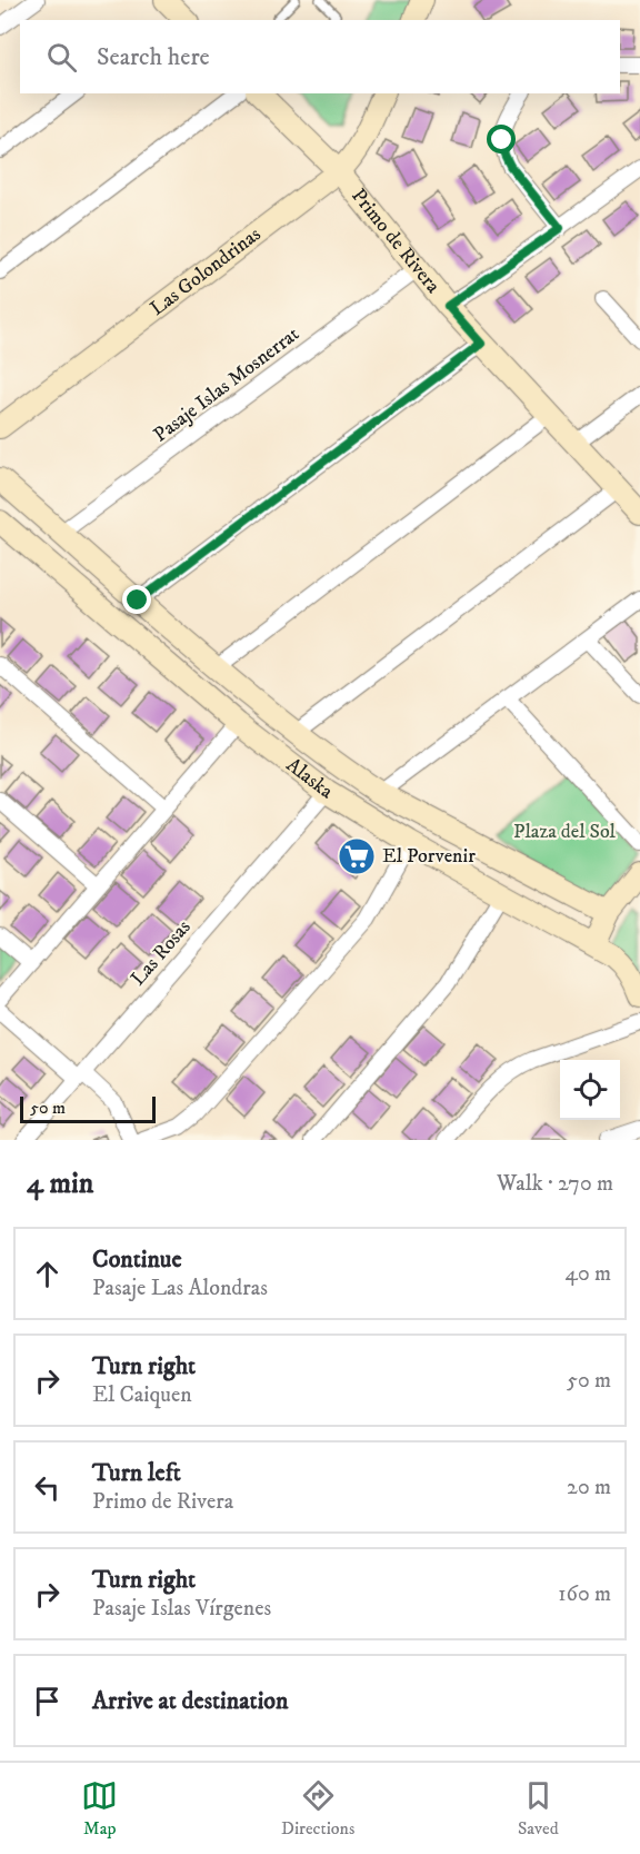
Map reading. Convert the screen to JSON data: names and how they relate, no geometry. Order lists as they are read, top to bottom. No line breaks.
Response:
{"streets":{"street":["Primo de Rivera","Las Golondrinas","Pasaje Islas Mosnerrat","Alaska","Las Rosas"]},"crossings":[["Primo de Rivera","Las Golondrinas"],["Primo de Rivera","Pasaje Islas Mosnerrat"],["Pasaje Islas Mosnerrat","Alaska"],["Alaska","Las Rosas"]],"parks":["Plaza del Sol"],"places":{"supermarket":["El Porvenir"]},"scale_bar":"50 m","page":{"search":"Search here","scale":"50 m","heading":["4 min","Walk · 270 m"],"list":[["Continue","Pasaje Las Alondras","40 m"],["Turn right","El Caiquen","50 m"],["Turn left","Primo de Rivera","20 m"],["Turn right","Pasaje Islas Vírgenes","160 m"],"Arrive at destination"],"nav":["Map","Directions","Saved"]}}
